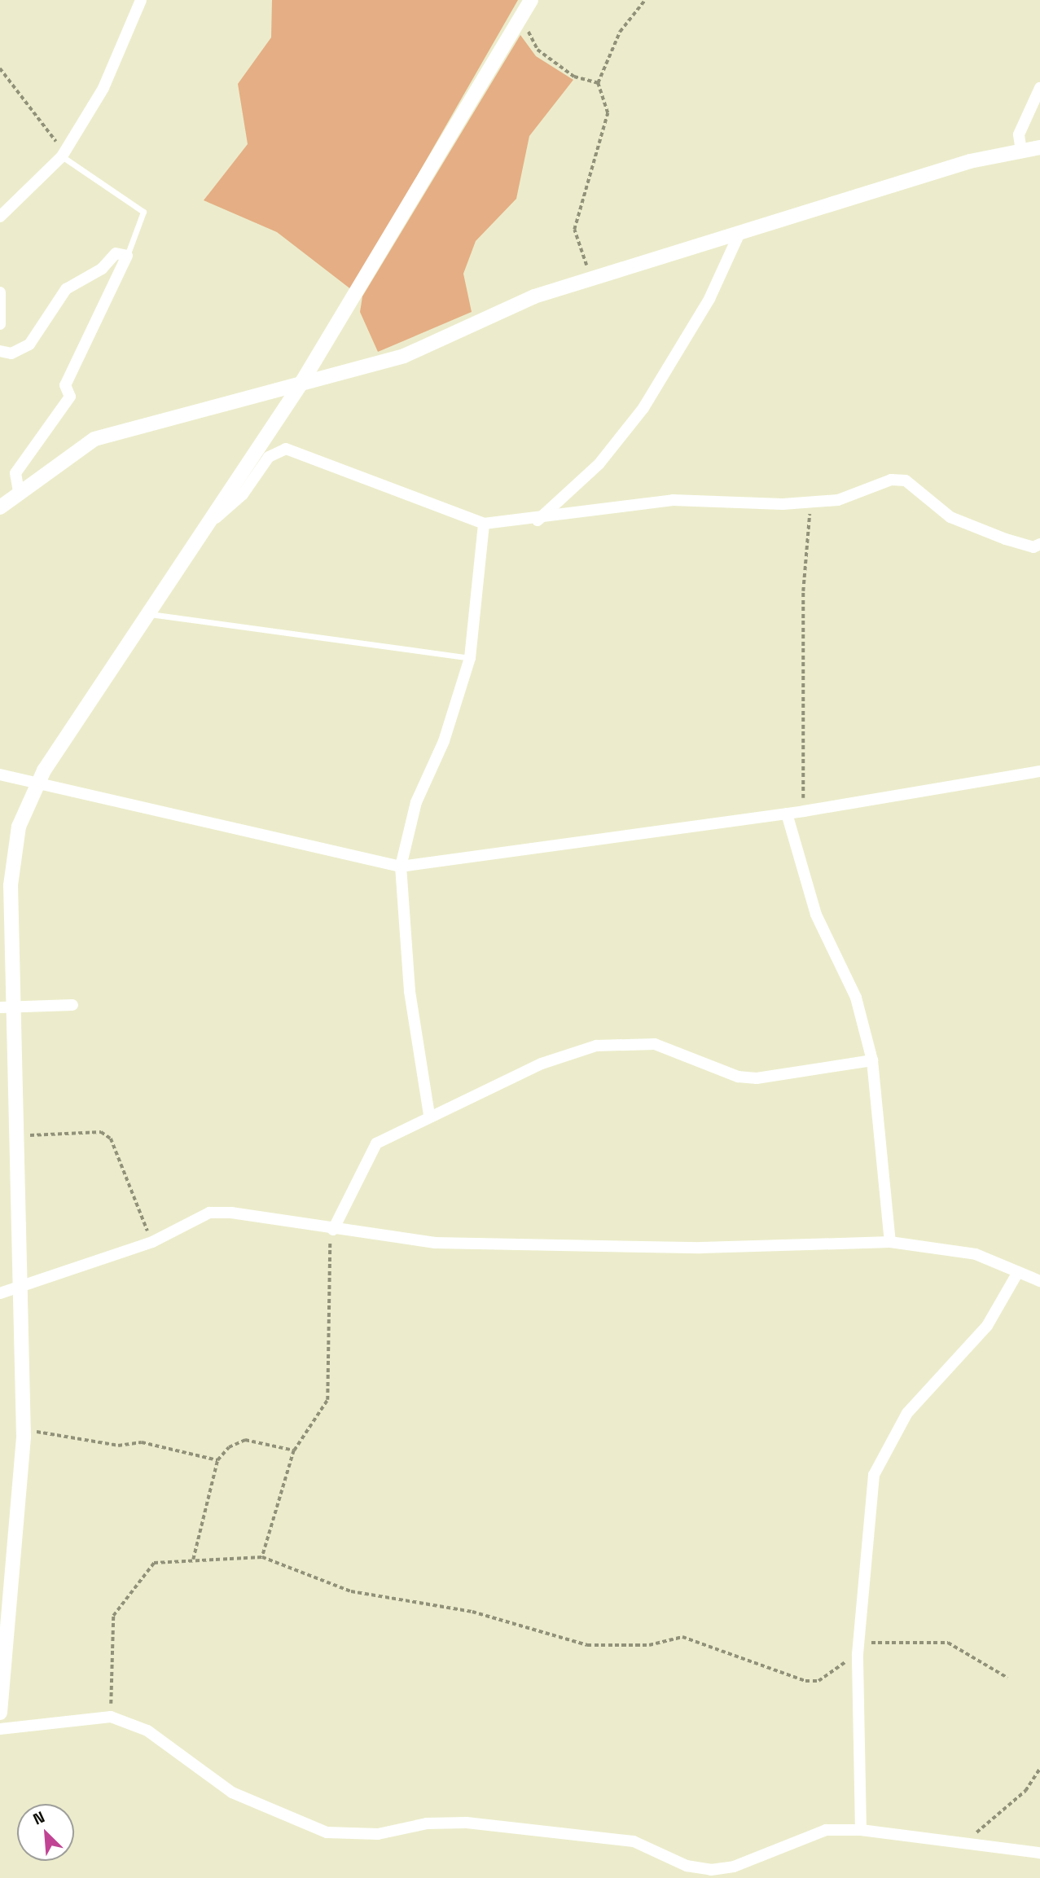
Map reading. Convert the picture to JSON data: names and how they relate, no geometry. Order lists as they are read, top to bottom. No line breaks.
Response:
{"north":"top left"}
